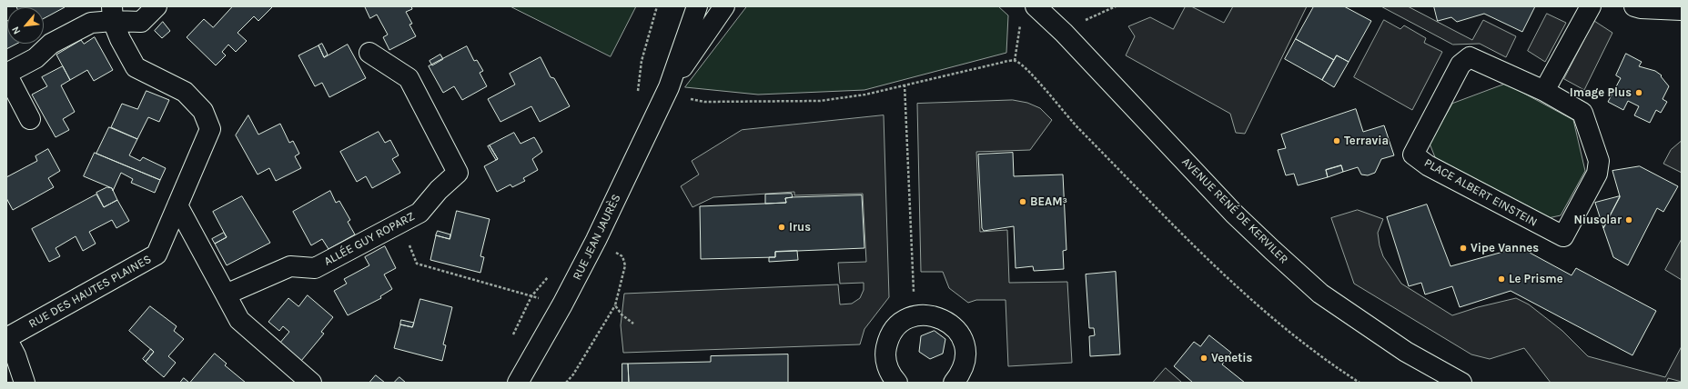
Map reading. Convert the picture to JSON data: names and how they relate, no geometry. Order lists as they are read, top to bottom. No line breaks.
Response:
{"streets":{"street":["PLACE ALBERT EINSTEIN","AVENUE RENÉ DE KERVILER","RUE JEAN JAURÈS","ALLÉE GUY ROPARZ","RUE DES HAUTES PLAINES"]},"places":["Image Plus","Terravia","BEAM³","Niusolar","Irus","Vipe Vannes","Le Prisme","Venetis"],"north":"bottom left"}
